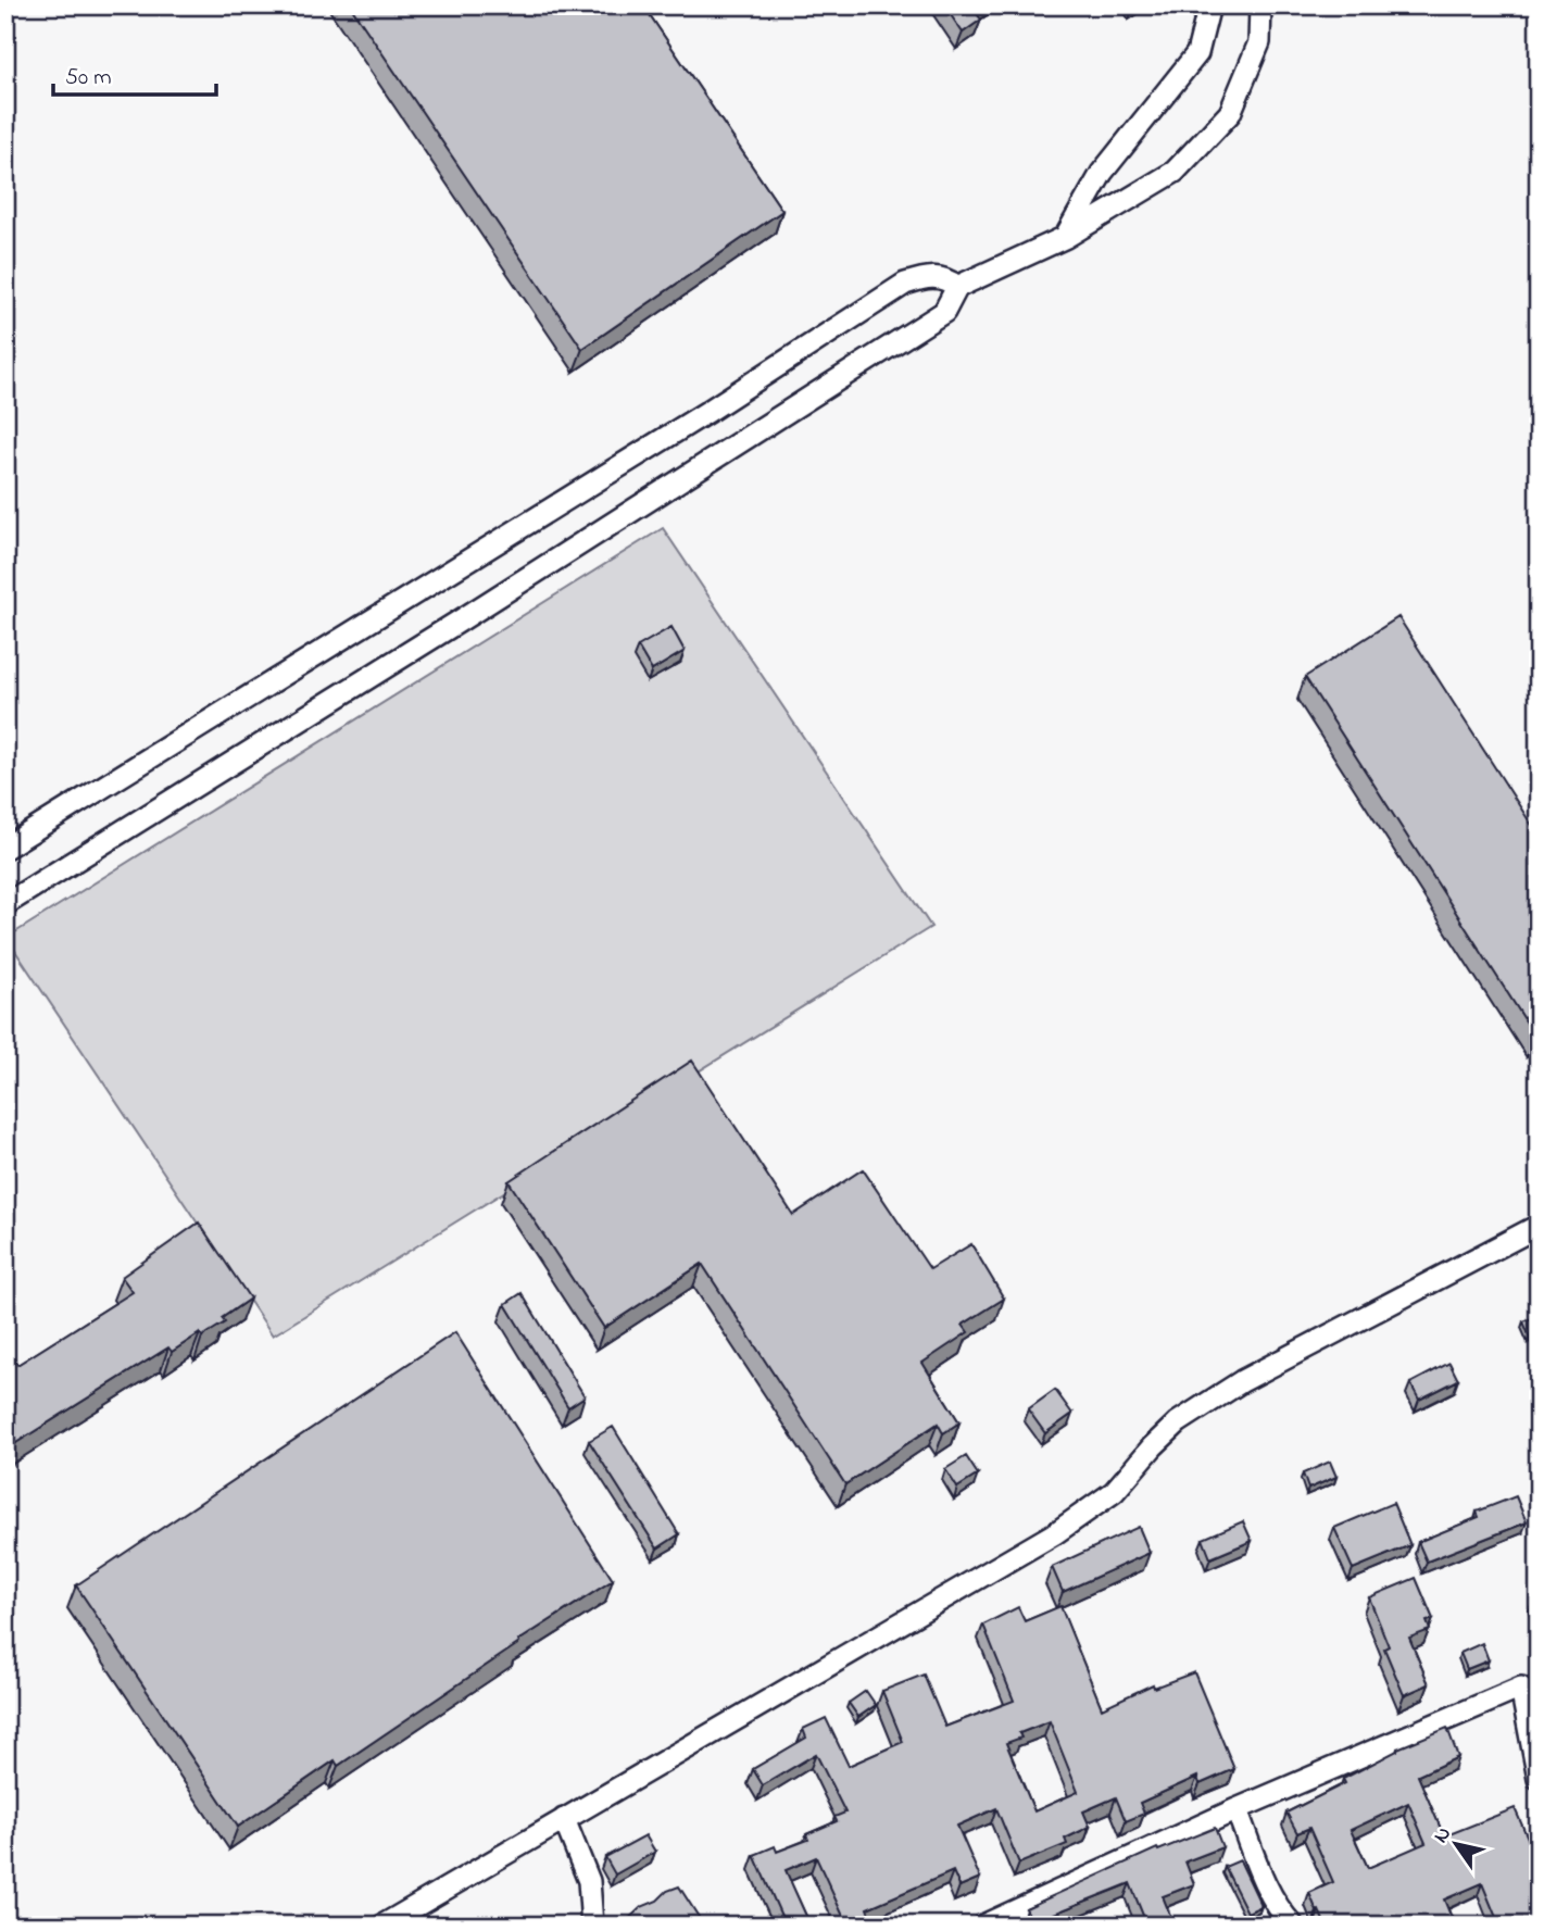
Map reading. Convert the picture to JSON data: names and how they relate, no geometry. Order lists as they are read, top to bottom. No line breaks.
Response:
{"scale_bar":"50 m","north":"top left"}
